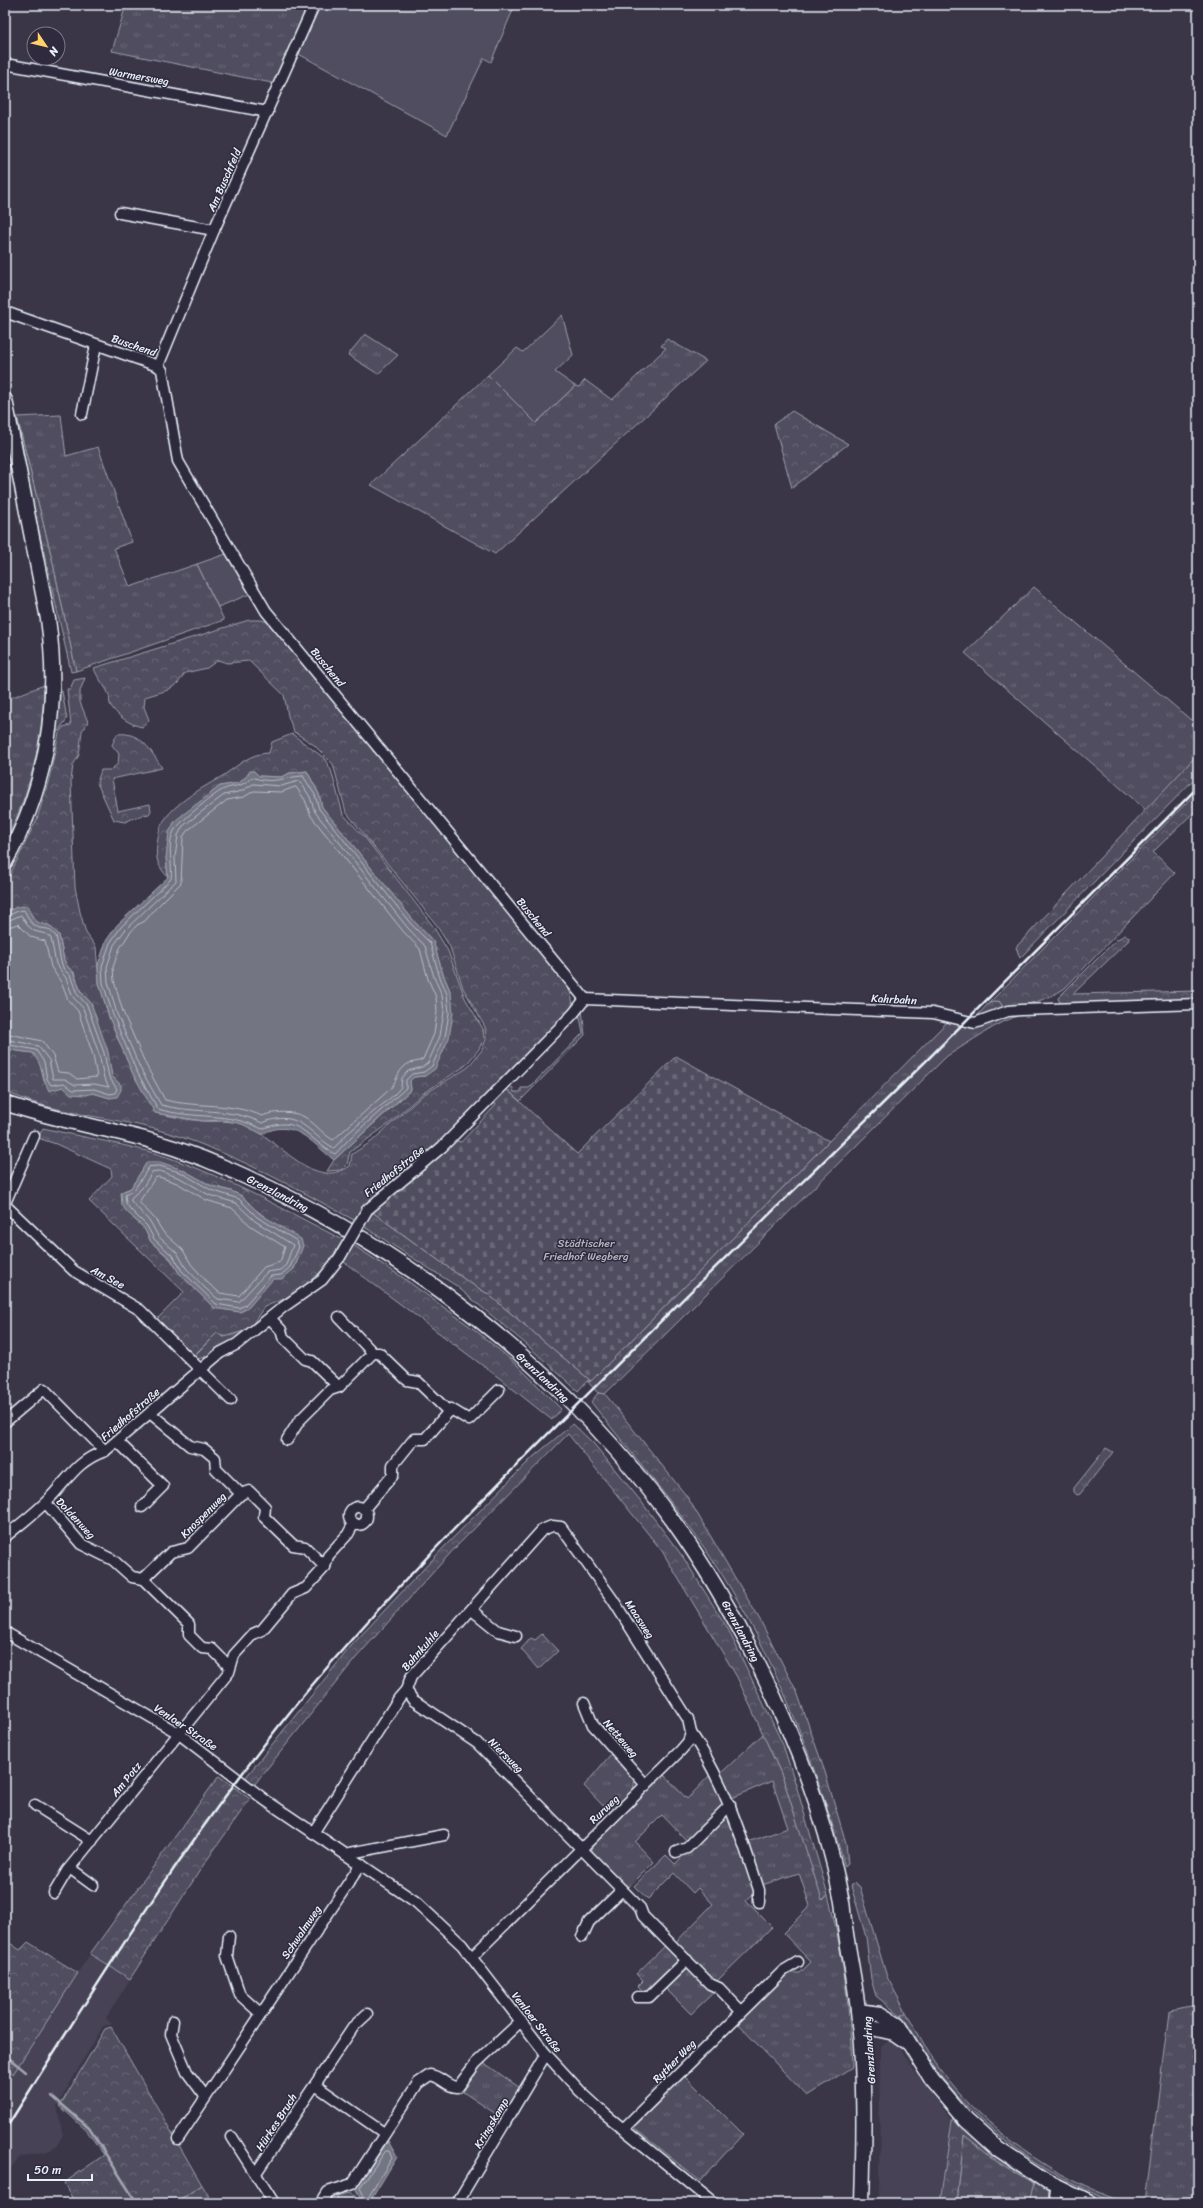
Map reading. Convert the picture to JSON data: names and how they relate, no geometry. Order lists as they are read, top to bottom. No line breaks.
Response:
{"streets":{"main road":["Grenzlandring"],"street":["Warmersweg","Am Buschfeld","Buschend","Kahrbahn","Friedhofstraße","Am See","Knospenweg","Doldenweg","Maasweg","Bahnkuhle","Venloer Straße","Netteweg","Niersweg","Am Potz","Rurweg","Schwalmweg","Ryther Weg","Hürkes Bruch","Kringskamp"]},"crossings":[["Warmersweg","Am Buschfeld"],["Am Buschfeld","Buschend"],["Buschend","Kahrbahn"],["Buschend","Friedhofstraße"],["Kahrbahn","Friedhofstraße"],["Friedhofstraße","Am See"],["Friedhofstraße","Doldenweg"],["Knospenweg","Doldenweg"],["Doldenweg","Am Potz"],["Maasweg","Bahnkuhle"],["Maasweg","Rurweg"],["Bahnkuhle","Venloer Straße"],["Bahnkuhle","Niersweg"],["Venloer Straße","Am Potz"],["Venloer Straße","Rurweg"],["Venloer Straße","Schwalmweg"],["Venloer Straße","Ryther Weg"],["Venloer Straße","Kringskamp"],["Netteweg","Rurweg"],["Niersweg","Rurweg"]],"parks":["Städtischer Friedhof Wegberg"],"scale_bar":"50 m","north":"bottom right"}
